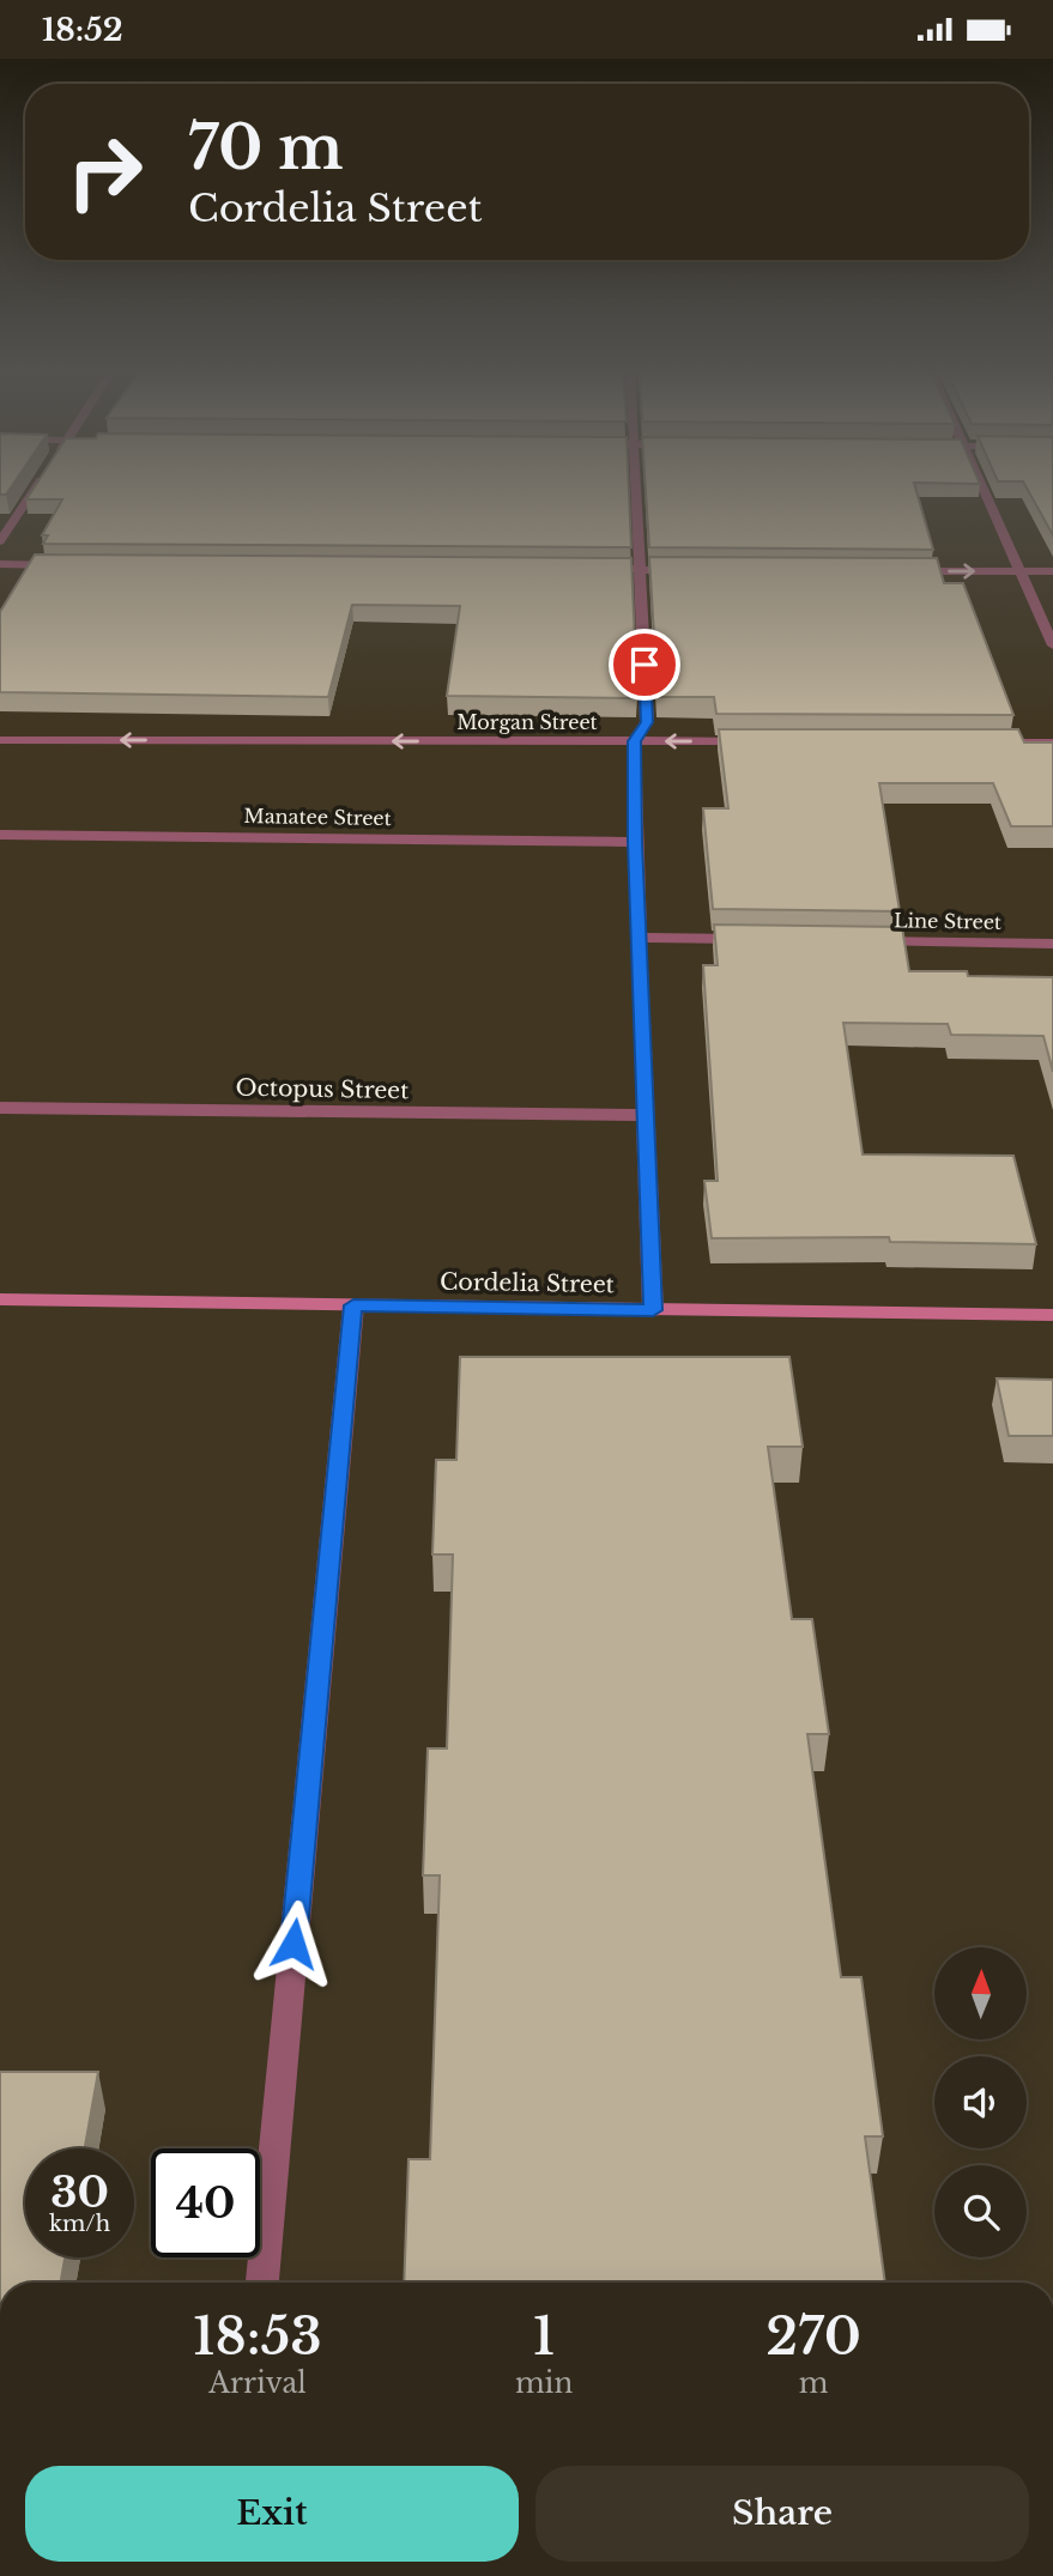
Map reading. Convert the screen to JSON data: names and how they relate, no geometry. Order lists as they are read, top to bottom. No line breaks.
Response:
{"streets":{"main road":["Cordelia Street"],"street":["Morgan Street","Manatee Street","Line Street","Octopus Street"]},"one_way":["Morgan Street"],"north":"top","page":{"status":"18:52","turn":["70 m","Cordelia Street"],"speed":"30 km/h","limit":"40","eta":["18:53","Arrival","1","min","270","m"],"buttons":["Exit","Share"]}}
